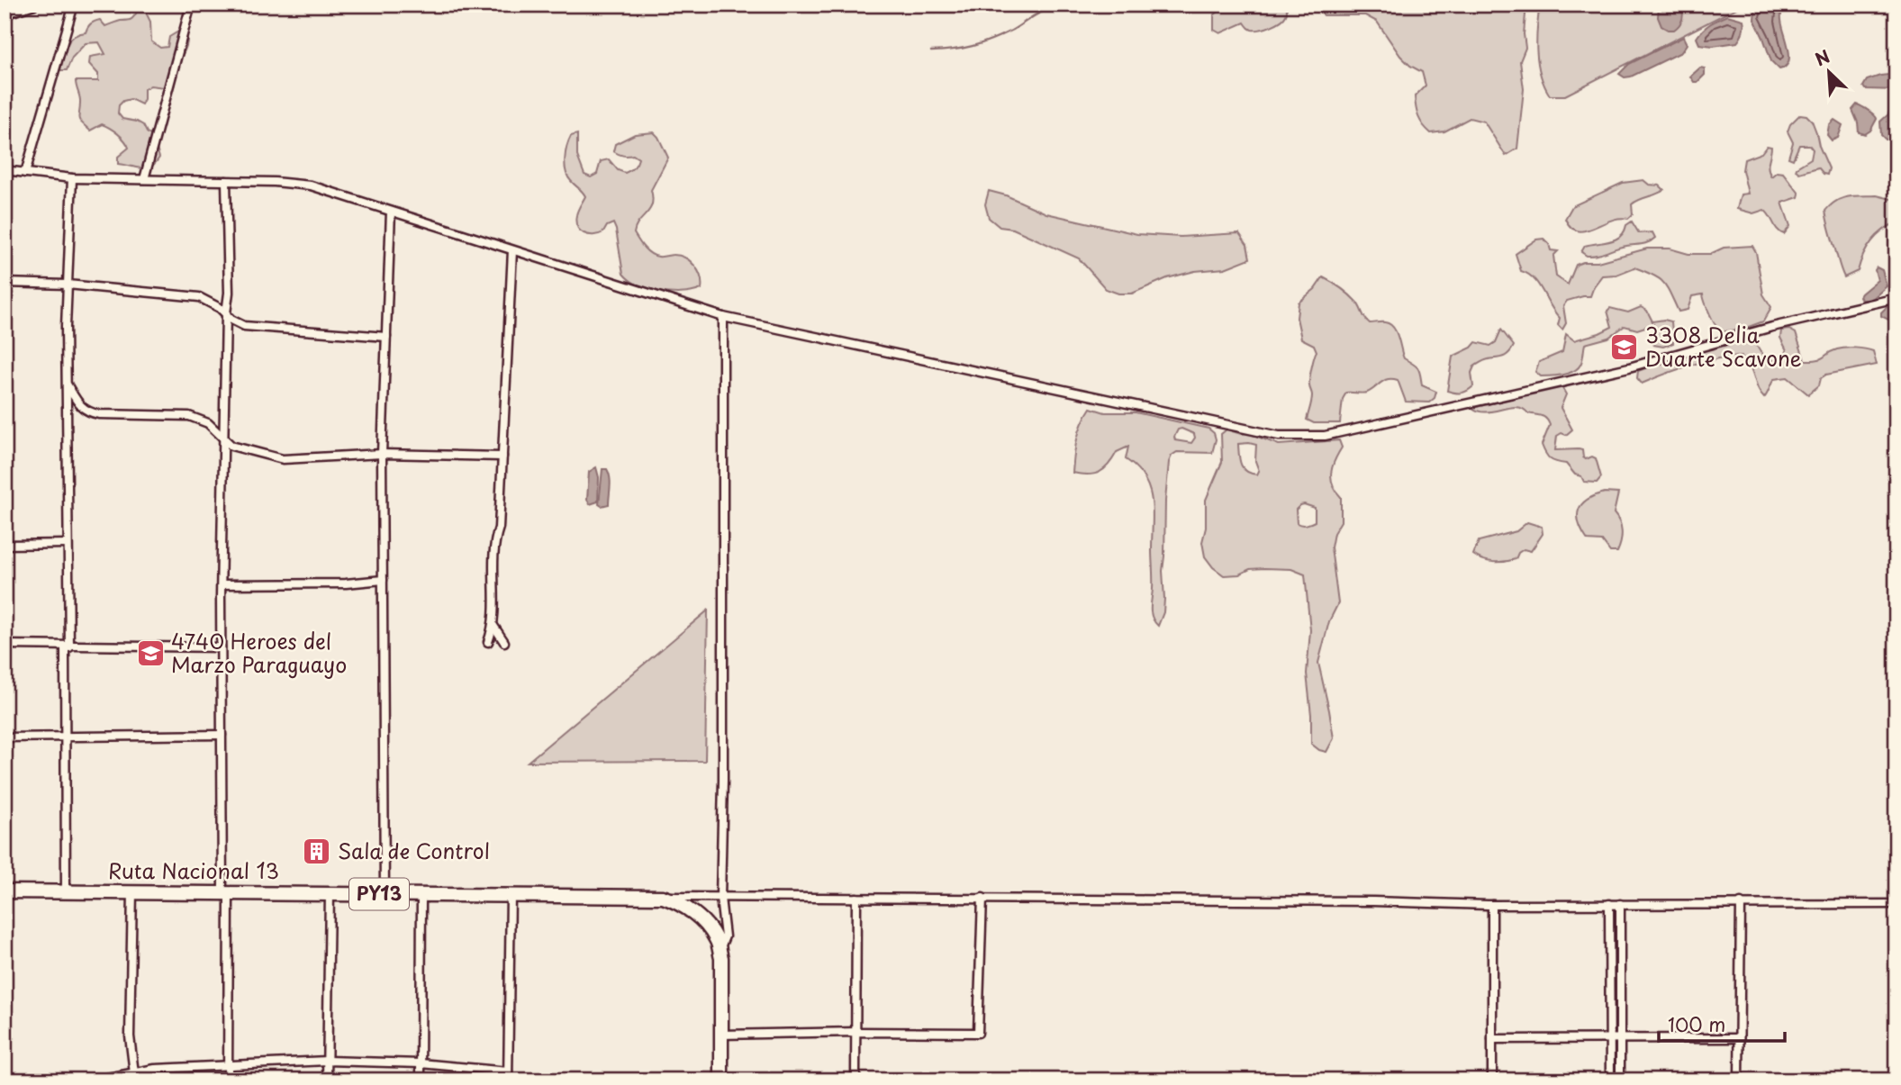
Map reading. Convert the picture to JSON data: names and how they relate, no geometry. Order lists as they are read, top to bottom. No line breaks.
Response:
{"streets":{"highway":["Ruta Nacional 13","PY13"]},"places":{"school or university":["3308 Delia Duarte Scavone","4740 Heroes del Marzo Paraguayo"],"building":["Sala de Control"]},"scale_bar":"100 m","north":"top left"}
